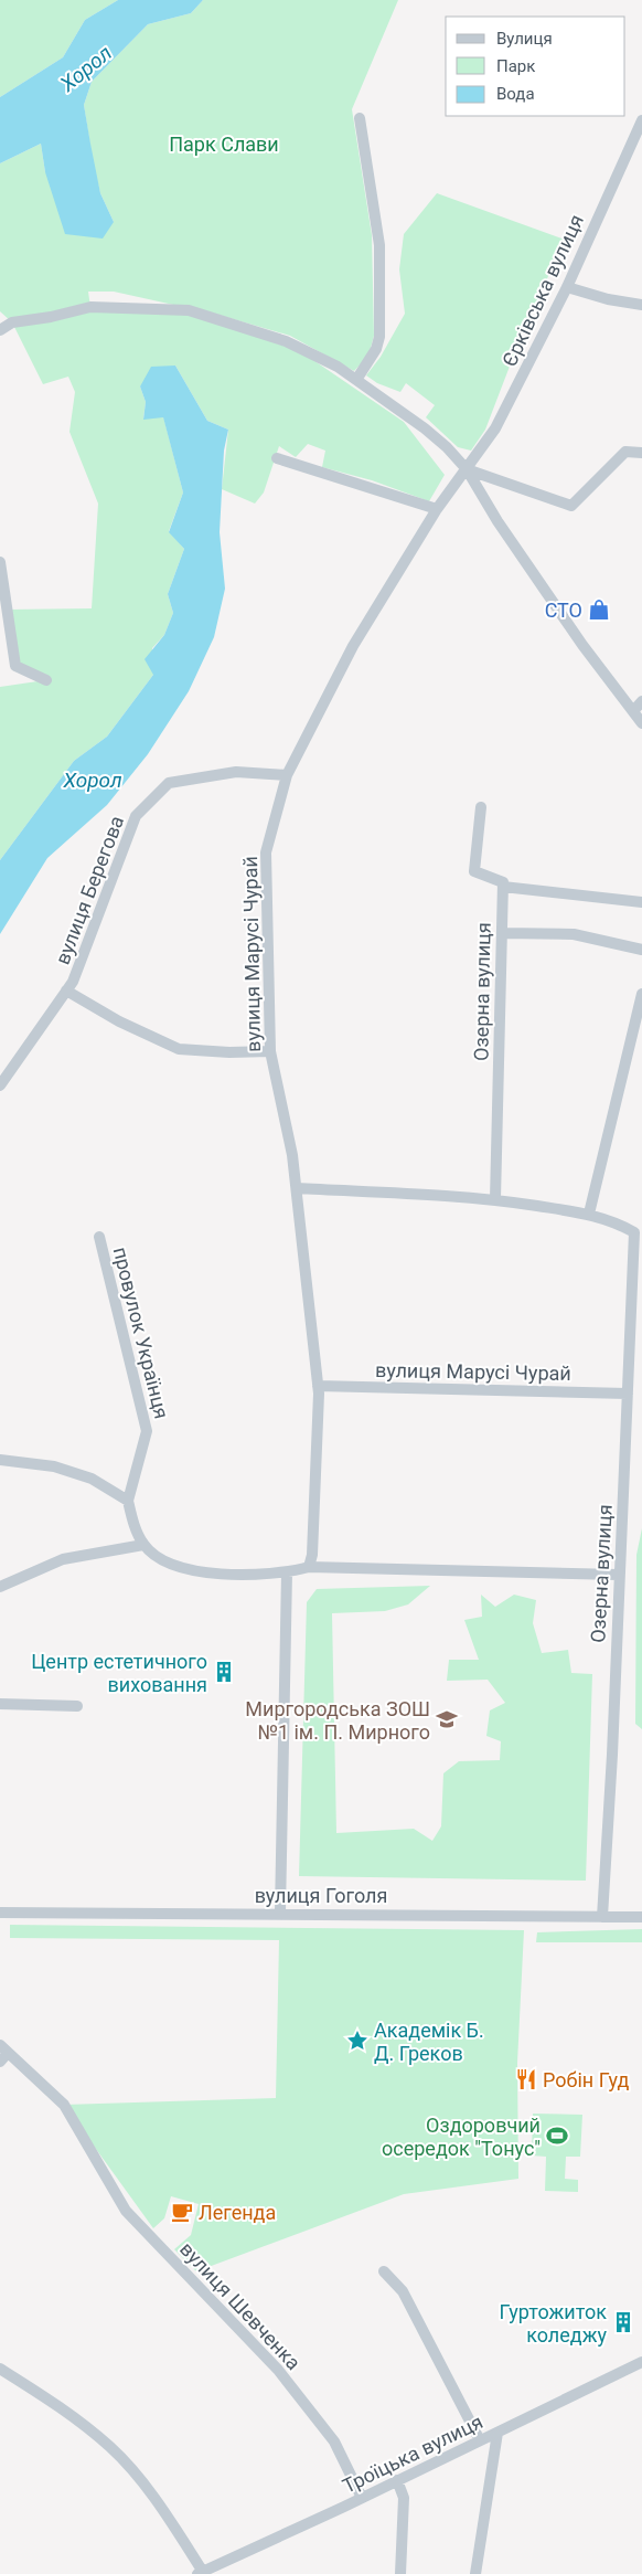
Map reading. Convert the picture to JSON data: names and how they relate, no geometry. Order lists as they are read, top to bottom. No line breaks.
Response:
{"streets":{"street":["Єрківська вулиця","вулиця Берегова","вулиця Марусі Чурай","Озерна вулиця","провулок Українця","вулиця Гоголя","вулиця Шевченка","Троїцька вулиця"]},"crossings":[["Єрківська вулиця","вулиця Марусі Чурай"],["вулиця Берегова","вулиця Марусі Чурай"],["вулиця Марусі Чурай","Озерна вулиця"],["Озерна вулиця","вулиця Гоголя"],["вулиця Шевченка","Троїцька вулиця"]],"water":["Хорол"],"parks":["Парк Слави"],"places":{"shop":["СТО"],"building":["Центр естетичного виховання","Гуртожиток коледжу"],"school or university":["Миргородська ЗОШ №1 ім. П. Мирного"],"place":["Академік Б. Д. Греков"],"restaurant":["Робін Гуд"],"sports":["Оздоровчий осередок \"Тонус\""],"cafe":["Легенда"]},"legend":["Вулиця","Парк","Вода"]}
